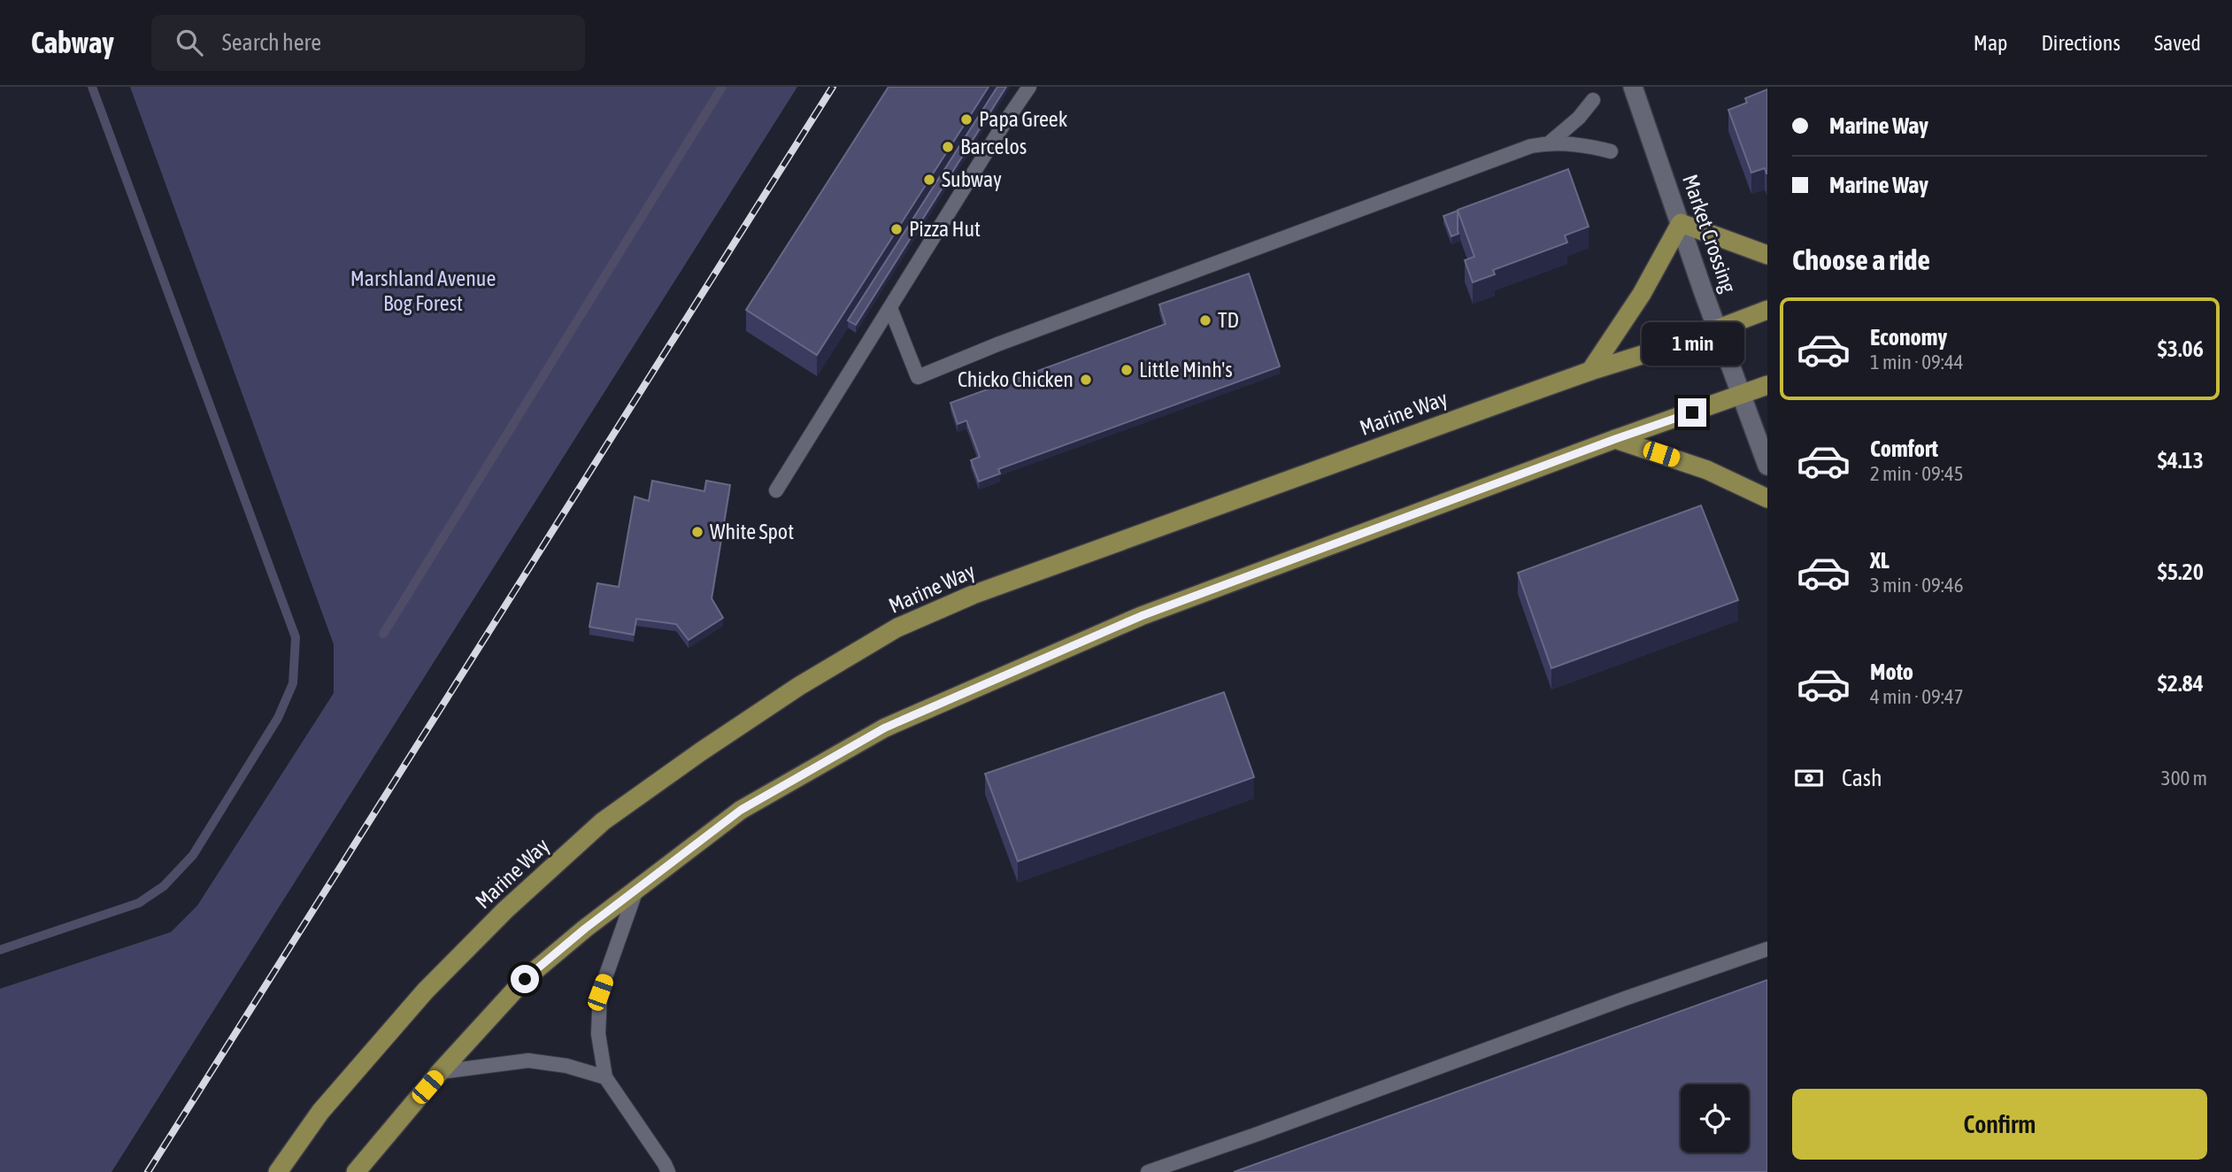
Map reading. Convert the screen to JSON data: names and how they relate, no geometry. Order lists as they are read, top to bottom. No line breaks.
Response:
{"streets":{"main road":["Marine Way"],"street":["Market Crossing"]},"crossings":[["Market Crossing","Marine Way"]],"parks":["Marshland Avenue Bog Forest"],"places":["Papa Greek","Barcelos","Subway","Pizza Hut","TD","Little Minh's","Chicko Chicken","White Spot"],"page":{"header":"Cabway","search":"Search here","nav":["Map","Directions","Saved"],"banner":["Marine Way","Marine Way"],"heading":"Choose a ride","list":[{"name":"Economy","note":"1 min · 09:44","value":"$3.06"},{"name":"Comfort","note":"2 min · 09:45","value":"$4.13"},{"name":"XL","note":"3 min · 09:46","value":"$5.20"},{"name":"Moto","note":"4 min · 09:47","value":"$2.84"}],"bubble":"1 min","pay":["Cash","300 m"],"buttons":"Confirm"}}
